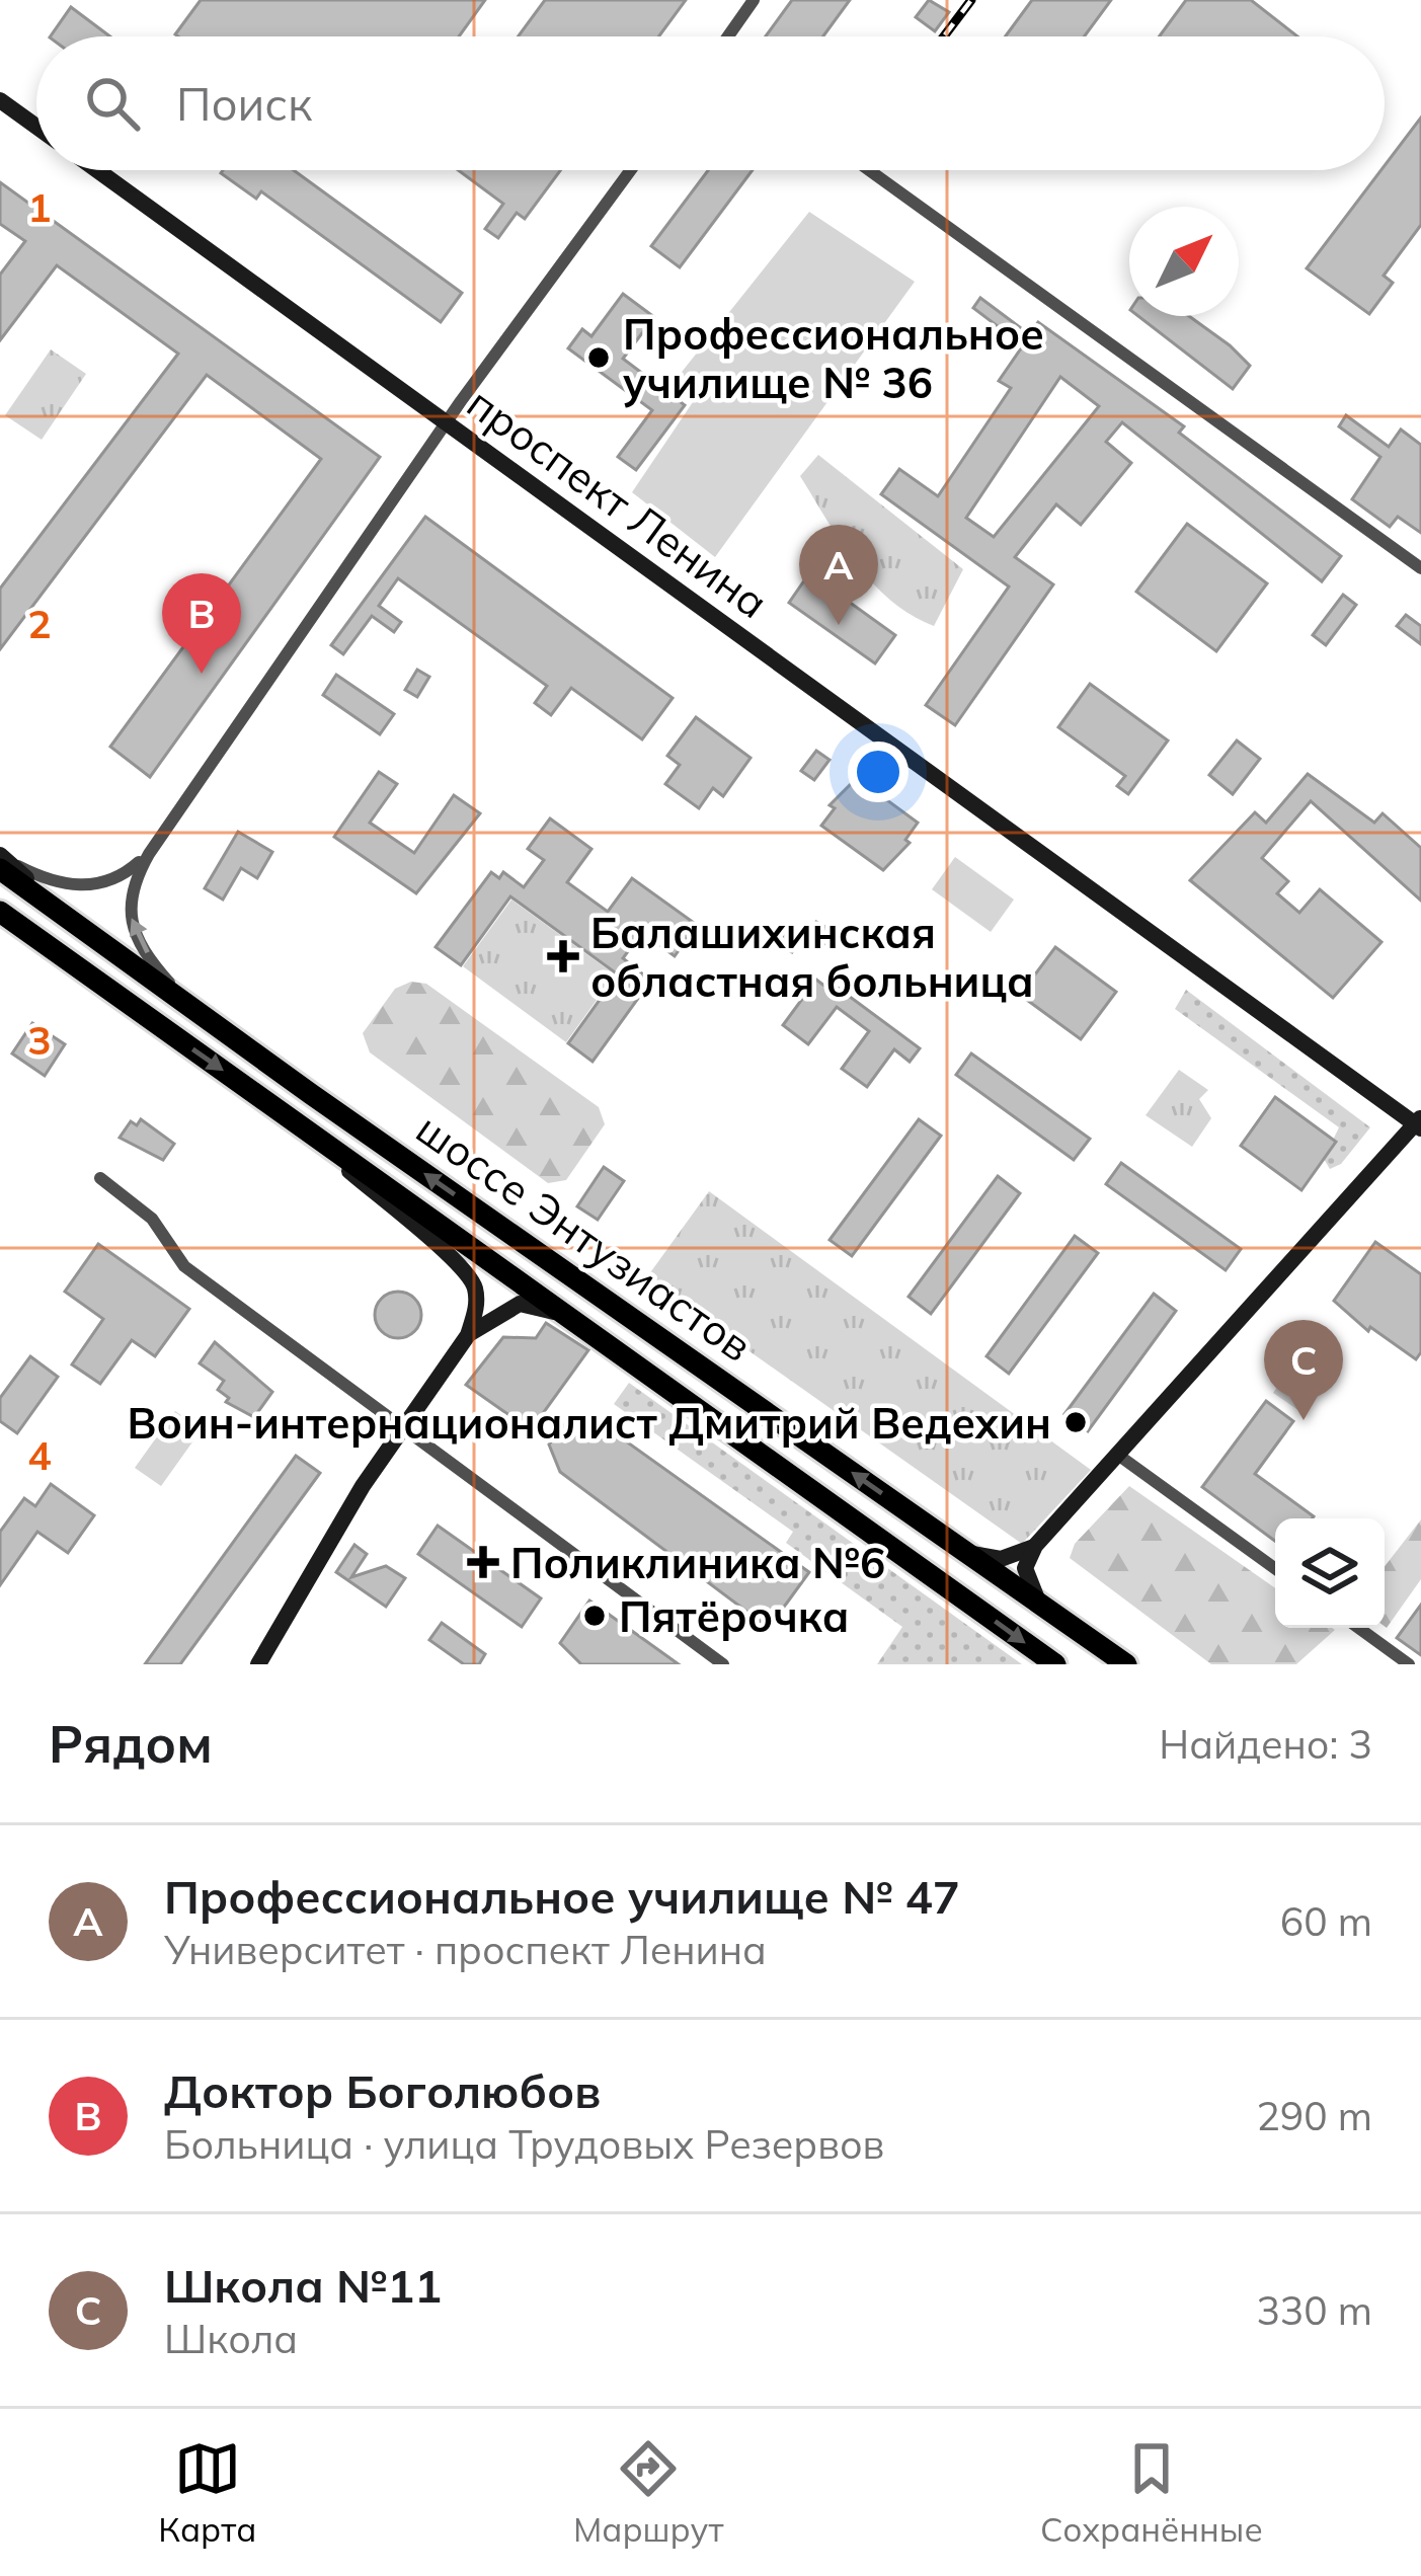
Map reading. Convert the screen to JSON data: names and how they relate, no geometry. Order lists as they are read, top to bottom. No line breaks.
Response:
{"streets":{"highway":["шоссе Энтузиастов"],"main road":["проспект Ленина"]},"places":{"other":["Профессиональное училище № 36","Воин-интернационалист Дмитрий Ведехин","Пятёрочка"],"health":["Балашихинская областная больница","Поликлиника №6"]},"north":"top right","page":{"search":"Поиск","pins":["A","B","C"],"heading":["Рядом","Найдено: 3"],"list":[{"mark":"A","name":"Профессиональное училище № 47","note":"Университет · проспект Ленина","value":"60 m"},{"mark":"B","name":"Доктор Боголюбов","note":"Больница · улица Трудовых Резервов","value":"290 m"},{"mark":"C","name":"Школа №11","note":"Школа","value":"330 m"}],"nav":["Карта","Маршрут","Сохранённые"]},"grid":{"rows":["1","2","3","4"]}}
